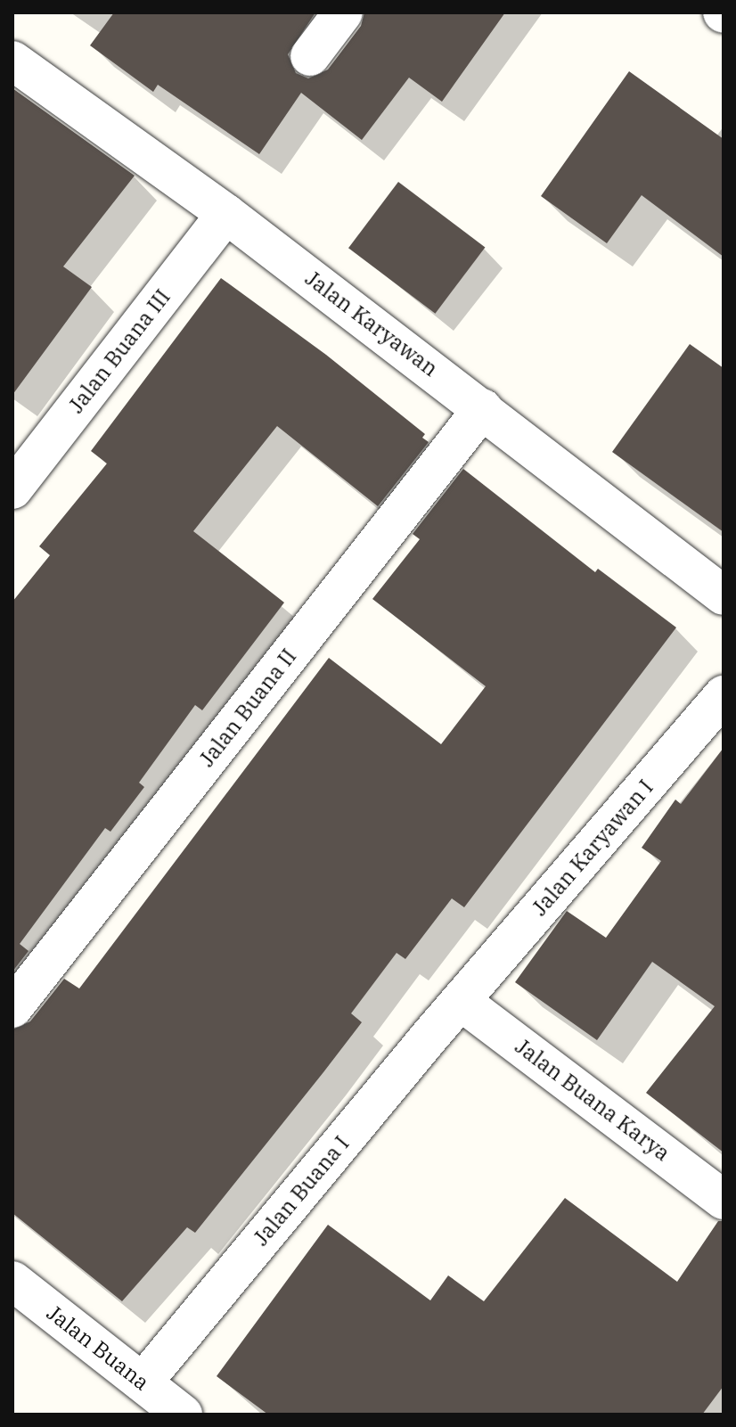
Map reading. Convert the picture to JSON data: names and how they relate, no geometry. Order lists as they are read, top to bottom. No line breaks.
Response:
{"streets":{"street":["Jalan Karyawan","Jalan Buana III","Jalan Buana II","Jalan Karyawan I","Jalan Buana Karya","Jalan Buana I","Jalan Buana"]},"crossings":[["Jalan Karyawan","Jalan Buana III"],["Jalan Karyawan","Jalan Buana II"],["Jalan Karyawan I","Jalan Buana Karya"],["Jalan Karyawan I","Jalan Buana I"],["Jalan Buana Karya","Jalan Buana I"],["Jalan Buana I","Jalan Buana"]]}
